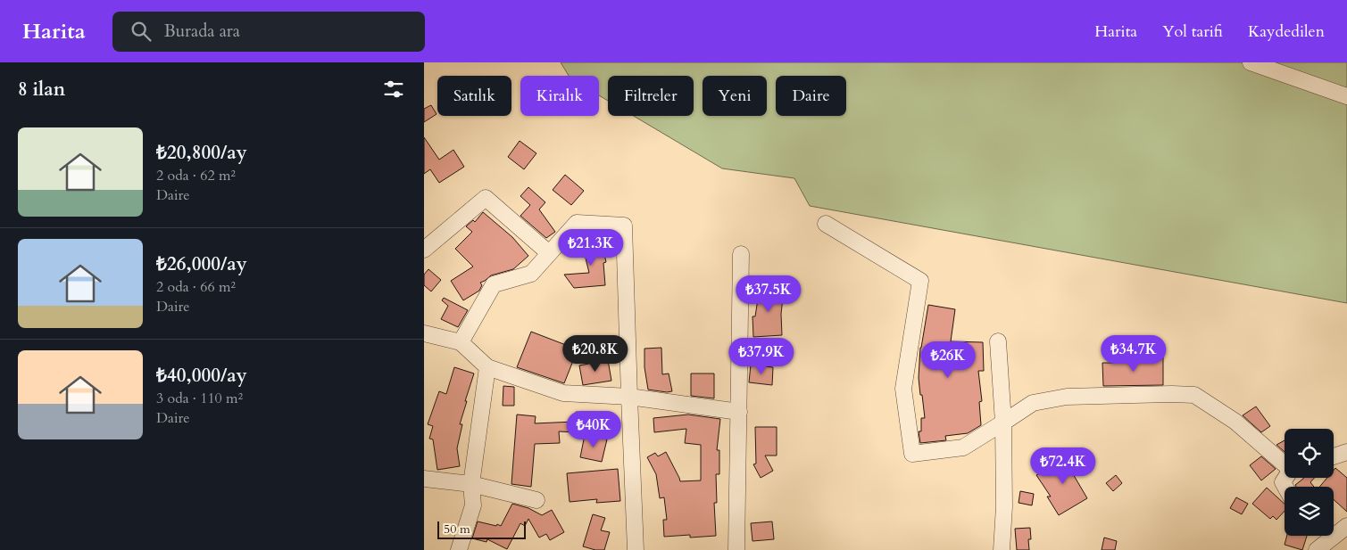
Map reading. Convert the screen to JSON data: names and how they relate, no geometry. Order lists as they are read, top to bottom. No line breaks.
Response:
{"scale_bar":"50 m","page":{"header":"Harita","search":"Burada ara","nav":["Harita","Yol tarifi","Kaydedilen"],"heading":"8 ilan","chip":["Satılık","Kiralık","Filtreler","Yeni","Daire"],"list":[{"name":"₺20,800/ay","note":"2 oda · 62 m² · Daire"},{"name":"₺26,000/ay","note":"2 oda · 66 m² · Daire"},{"name":"₺40,000/ay","note":"3 oda · 110 m² · Daire"}],"price":["₺21.3K","₺37.5K","₺20.8K","₺34.7K","₺37.9K","₺26K","₺40K","₺72.4K"],"scale":"50 m"}}
